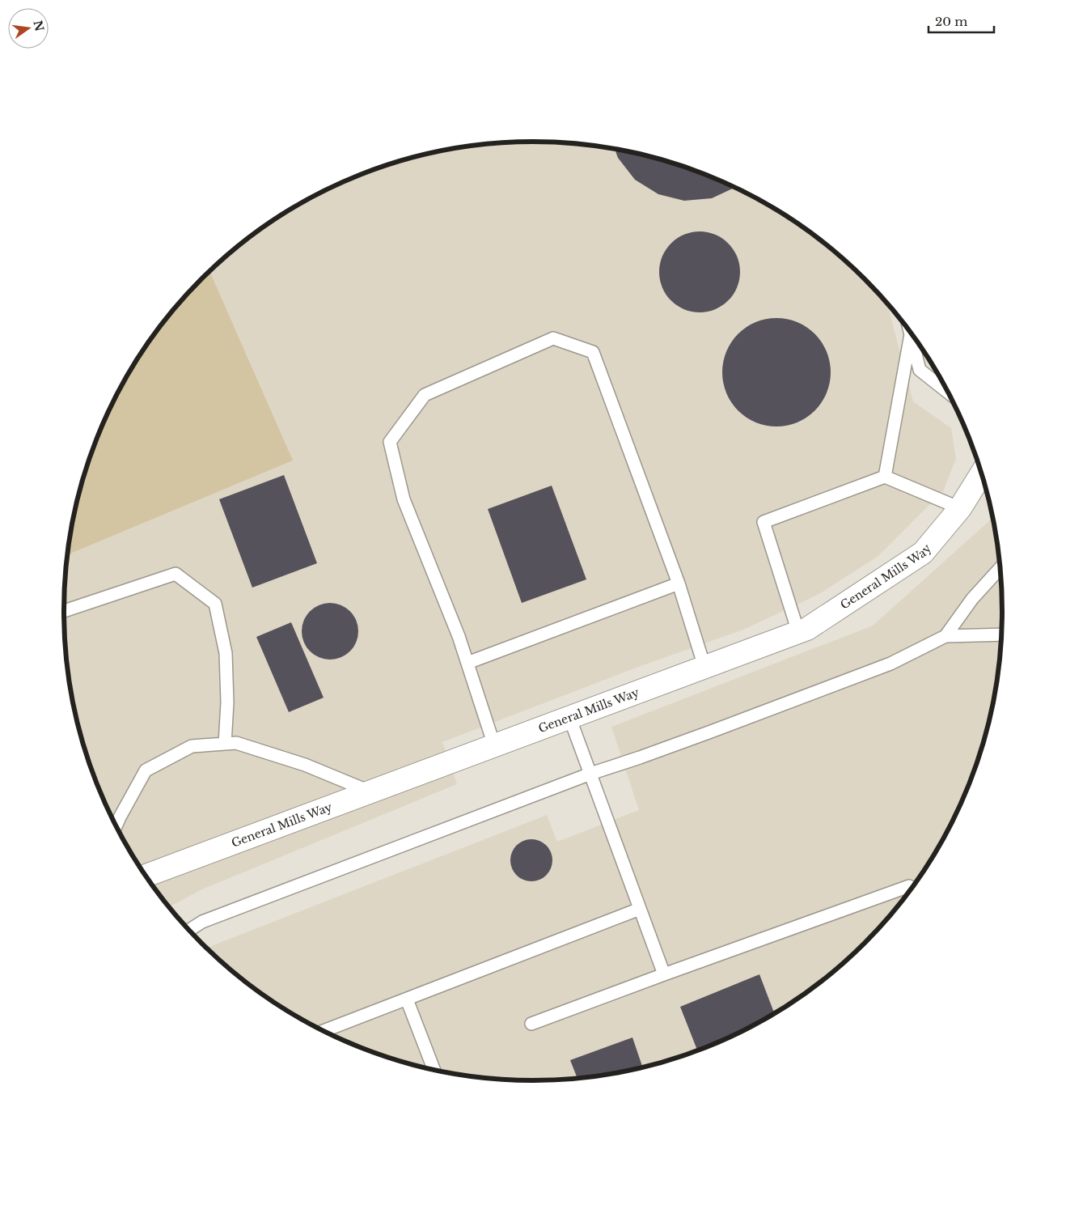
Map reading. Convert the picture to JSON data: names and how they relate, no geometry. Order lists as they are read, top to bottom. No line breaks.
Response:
{"streets":{"street":["General Mills Way"]},"scale_bar":"20 m","north":"right"}
